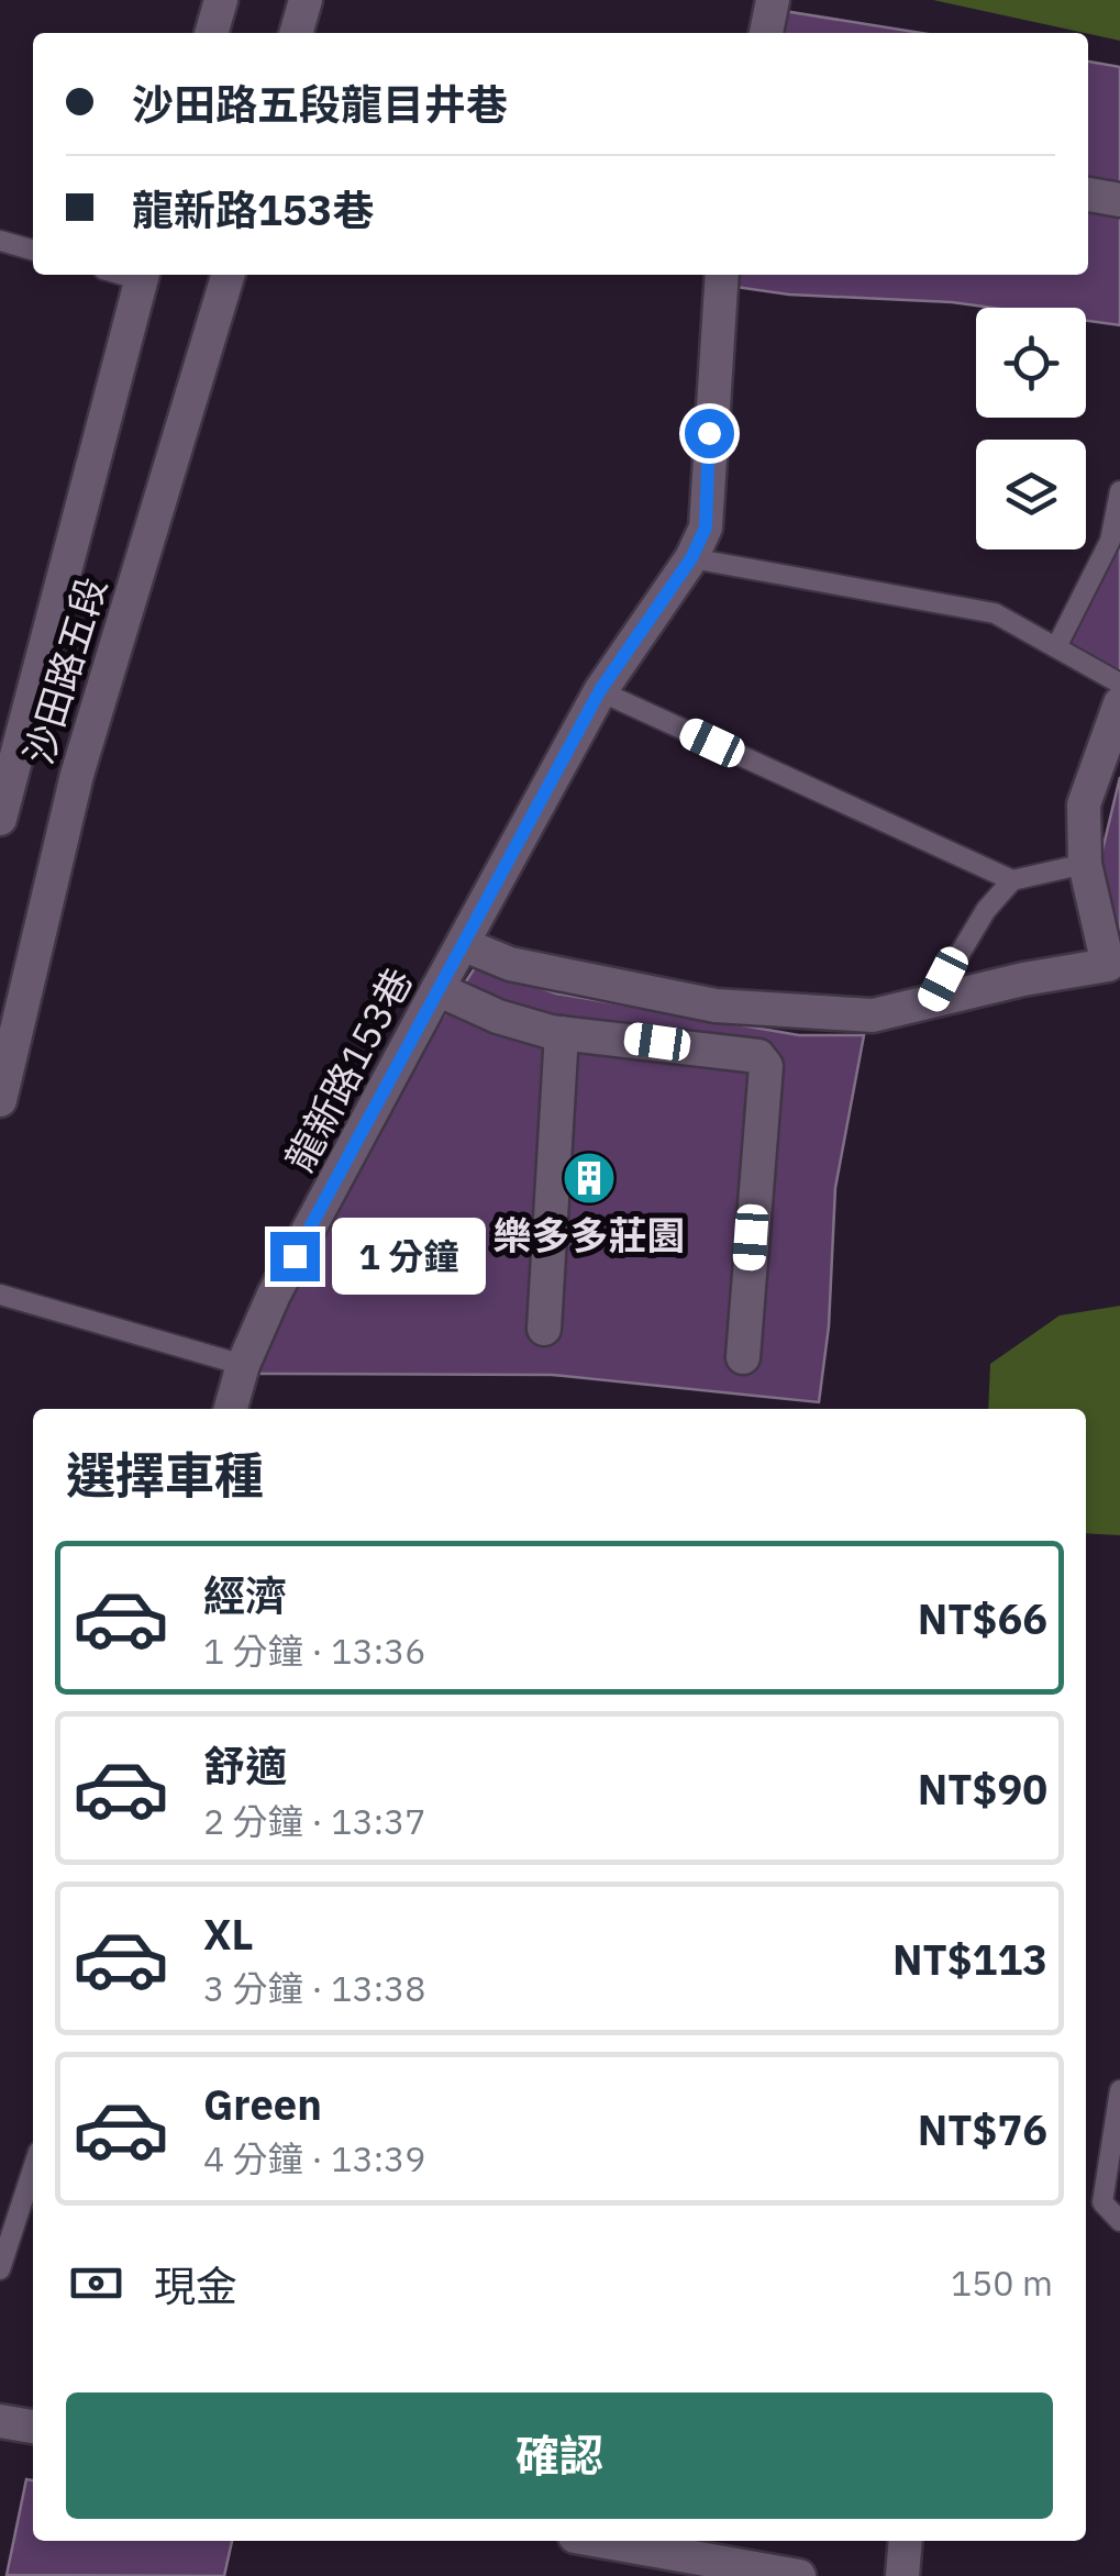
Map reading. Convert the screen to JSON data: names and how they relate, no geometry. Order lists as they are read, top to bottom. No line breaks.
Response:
{"streets":{"street":["沙田路五段","龍新路153巷"]},"places":{"building":["樂多多莊園"]},"page":{"banner":["沙田路五段龍目井巷","龍新路153巷"],"bubble":"1 分鐘","heading":"選擇車種","list":[{"name":"經濟","note":"1 分鐘 · 13:36","value":"NT$66"},{"name":"舒適","note":"2 分鐘 · 13:37","value":"NT$90"},{"name":"XL","note":"3 分鐘 · 13:38","value":"NT$113"},{"name":"Green","note":"4 分鐘 · 13:39","value":"NT$76"}],"pay":["現金","150 m"],"buttons":"確認"}}
